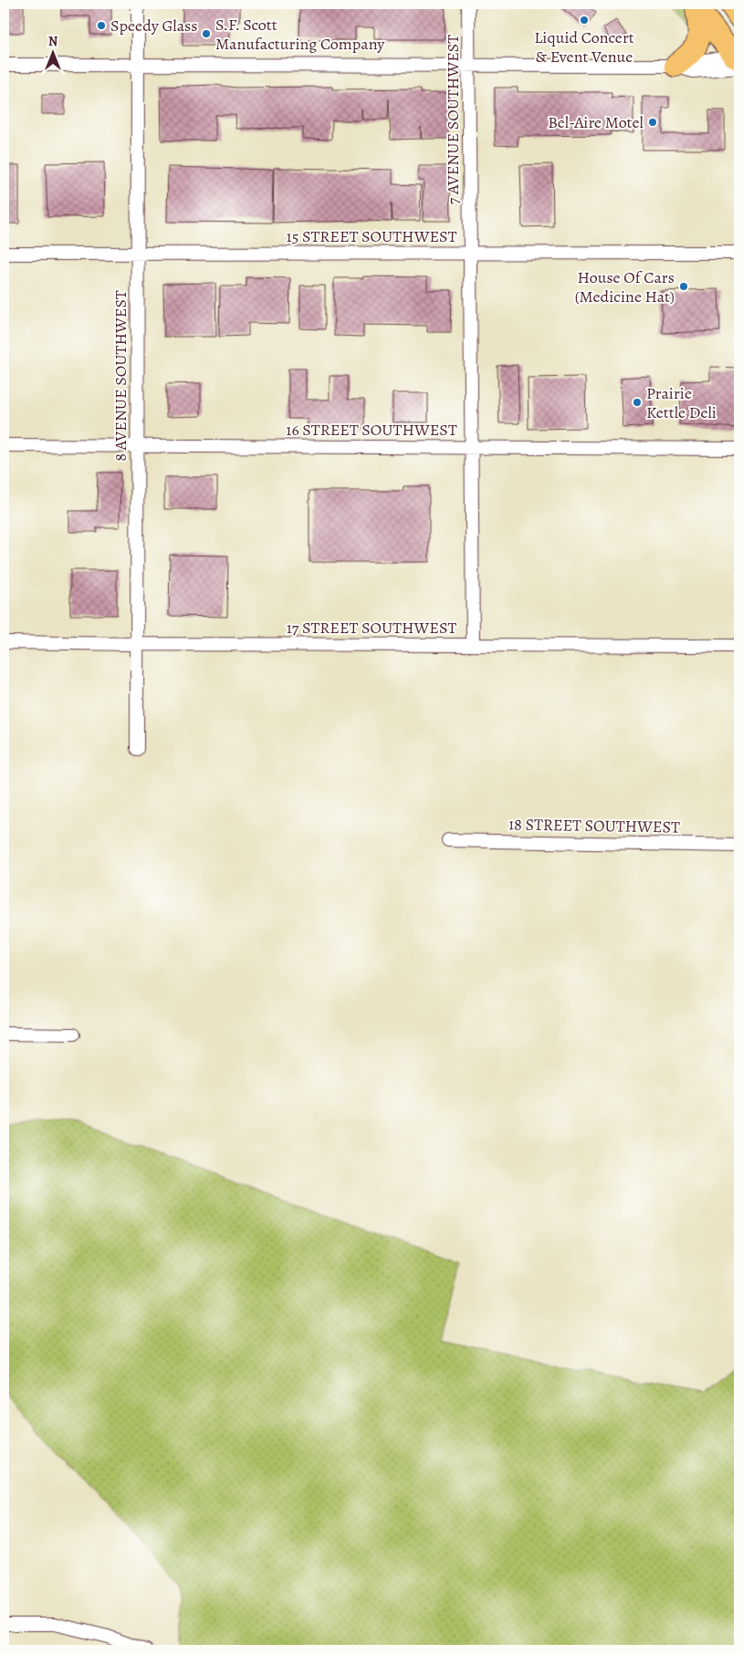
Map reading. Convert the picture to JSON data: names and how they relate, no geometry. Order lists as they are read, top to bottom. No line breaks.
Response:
{"streets":{"street":["7 AVENUE SOUTHWEST","15 STREET SOUTHWEST","8 AVENUE SOUTHWEST","16 STREET SOUTHWEST","17 STREET SOUTHWEST","18 STREET SOUTHWEST"]},"crossings":[["7 AVENUE SOUTHWEST","15 STREET SOUTHWEST"],["7 AVENUE SOUTHWEST","16 STREET SOUTHWEST"],["7 AVENUE SOUTHWEST","17 STREET SOUTHWEST"],["15 STREET SOUTHWEST","8 AVENUE SOUTHWEST"],["8 AVENUE SOUTHWEST","16 STREET SOUTHWEST"],["8 AVENUE SOUTHWEST","17 STREET SOUTHWEST"]],"places":["Liquid Concert & Event Venue","Speedy Glass","S.F. Scott Manufacturing Company","Bel-Aire Motel","House Of Cars (Medicine Hat)","Prairie Kettle Deli"],"north":"top"}
